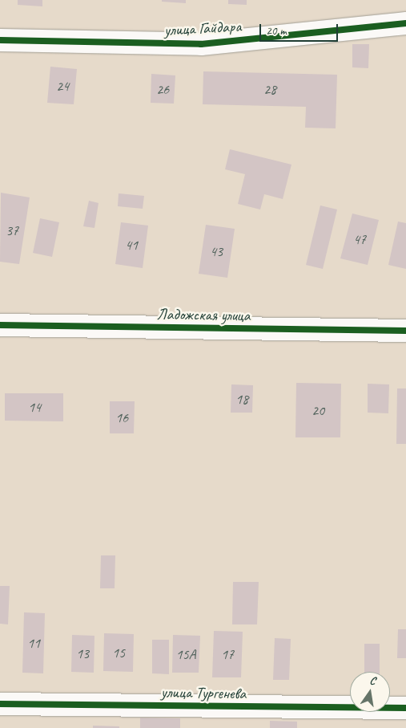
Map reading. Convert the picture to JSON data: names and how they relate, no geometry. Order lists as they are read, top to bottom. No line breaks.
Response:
{"streets":{"street":["улица Гайдара","Ладожская улица","улица Тургенева"]},"house_numbers":["24","26","28","37","47","41","43","18","14","20","16","11","15","13","15А","17"],"scale_bar":"20 m","north":"top"}
